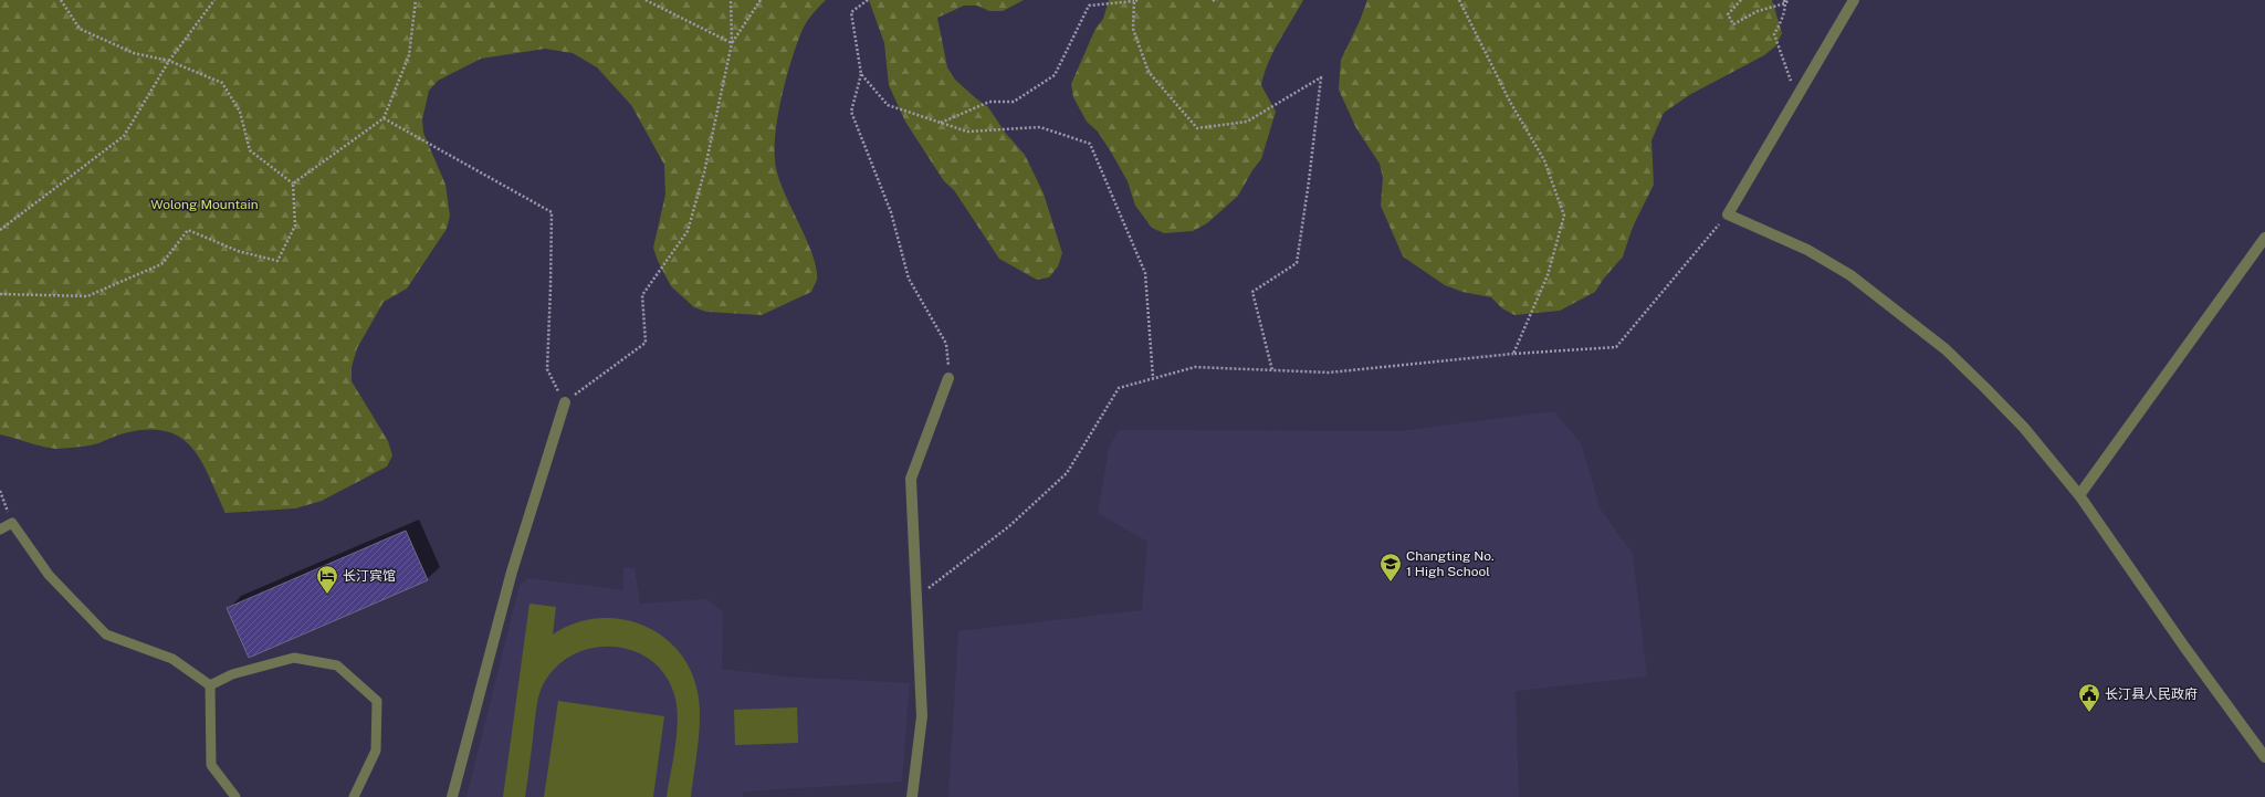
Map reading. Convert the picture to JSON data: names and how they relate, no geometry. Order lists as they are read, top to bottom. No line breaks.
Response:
{"parks":["Wolong Mountain"],"places":{"school or university":["Changting No. 1 High School"],"hotel":["长汀宾馆"],"public building":["长汀县人民政府"]}}
